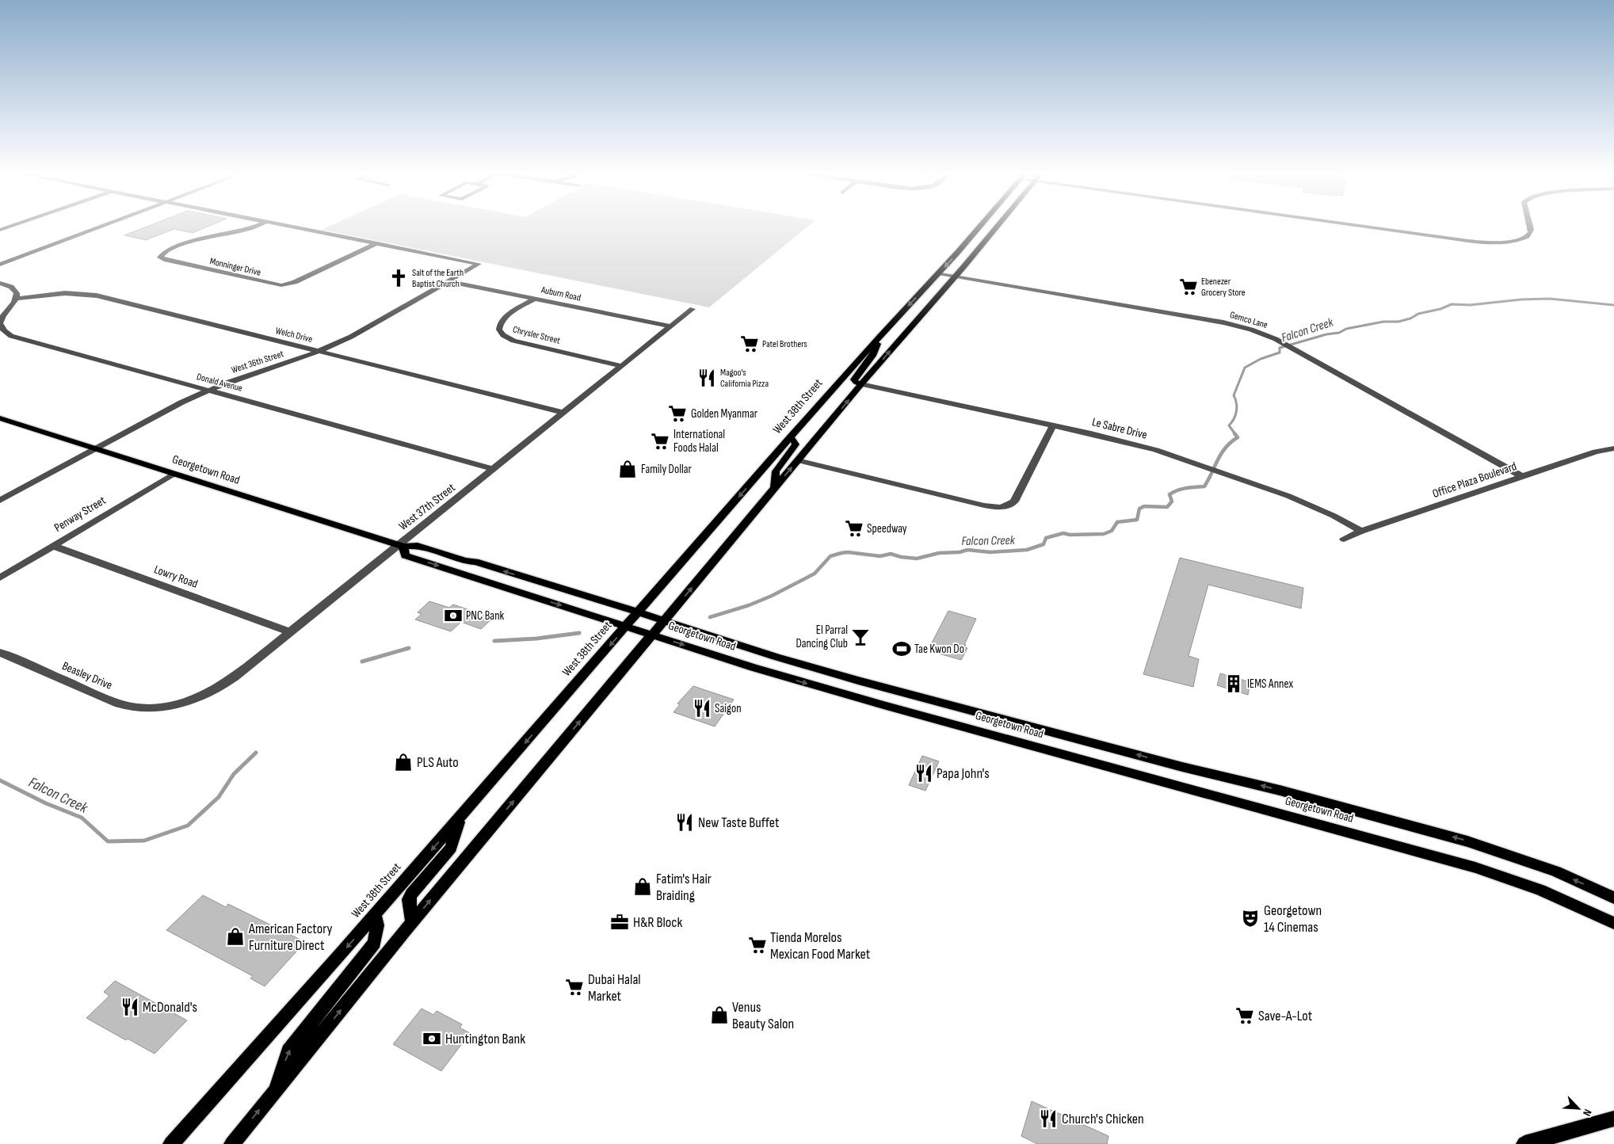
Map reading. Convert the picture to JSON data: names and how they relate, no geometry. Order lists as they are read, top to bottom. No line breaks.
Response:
{"streets":{"main road":["West 38th Street","Georgetown Road"],"street":["Monninger Drive","Auburn Road","Gemco Lane","Welch Drive","Chrysler Street","West 36th Street","Donald Avenue","Le Sabre Drive","Office Plaza Boulevard","West 37th Street","Penway Street","Lowry Road","Beasley Drive"]},"crossings":[["Monninger Drive","West 36th Street"],["Auburn Road","Chrysler Street"],["Auburn Road","West 36th Street"],["Auburn Road","West 37th Street"],["Gemco Lane","West 38th Street"],["Gemco Lane","Office Plaza Boulevard"],["Welch Drive","West 36th Street"],["Welch Drive","Donald Avenue"],["Welch Drive","West 37th Street"],["Chrysler Street","West 37th Street"],["West 36th Street","Donald Avenue"],["West 36th Street","Georgetown Road"],["Donald Avenue","West 37th Street"],["West 38th Street","Georgetown Road"],["Le Sabre Drive","Office Plaza Boulevard"],["Georgetown Road","West 37th Street"],["Georgetown Road","Penway Street"],["West 37th Street","Lowry Road"],["West 37th Street","Beasley Drive"],["Penway Street","Lowry Road"]],"water":["Falcon Creek"],"places":{"church":["Salt of the Earth Baptist Church"],"supermarket":["Ebenezer Grocery Store","Patel Brothers","Golden Myanmar","International Foods Halal","Speedway","Tienda Morelos Mexican Food Market","Dubai Halal Market","Save-A-Lot"],"restaurant":["Magoo's California Pizza","Saigon","Papa John's","New Taste Buffet","McDonald's","Church's Chicken"],"shop":["Family Dollar","PLS Auto","Fatim's Hair Braiding","American Factory Furniture Direct","Venus Beauty Salon"],"bank":["PNC Bank","Huntington Bank"],"bar":["El Parral Dancing Club"],"sports":["Tae Kwon Do"],"building":["IEMS Annex"],"theatre":["Georgetown 14 Cinemas"],"office":["H&R Block"]},"north":"bottom right"}
